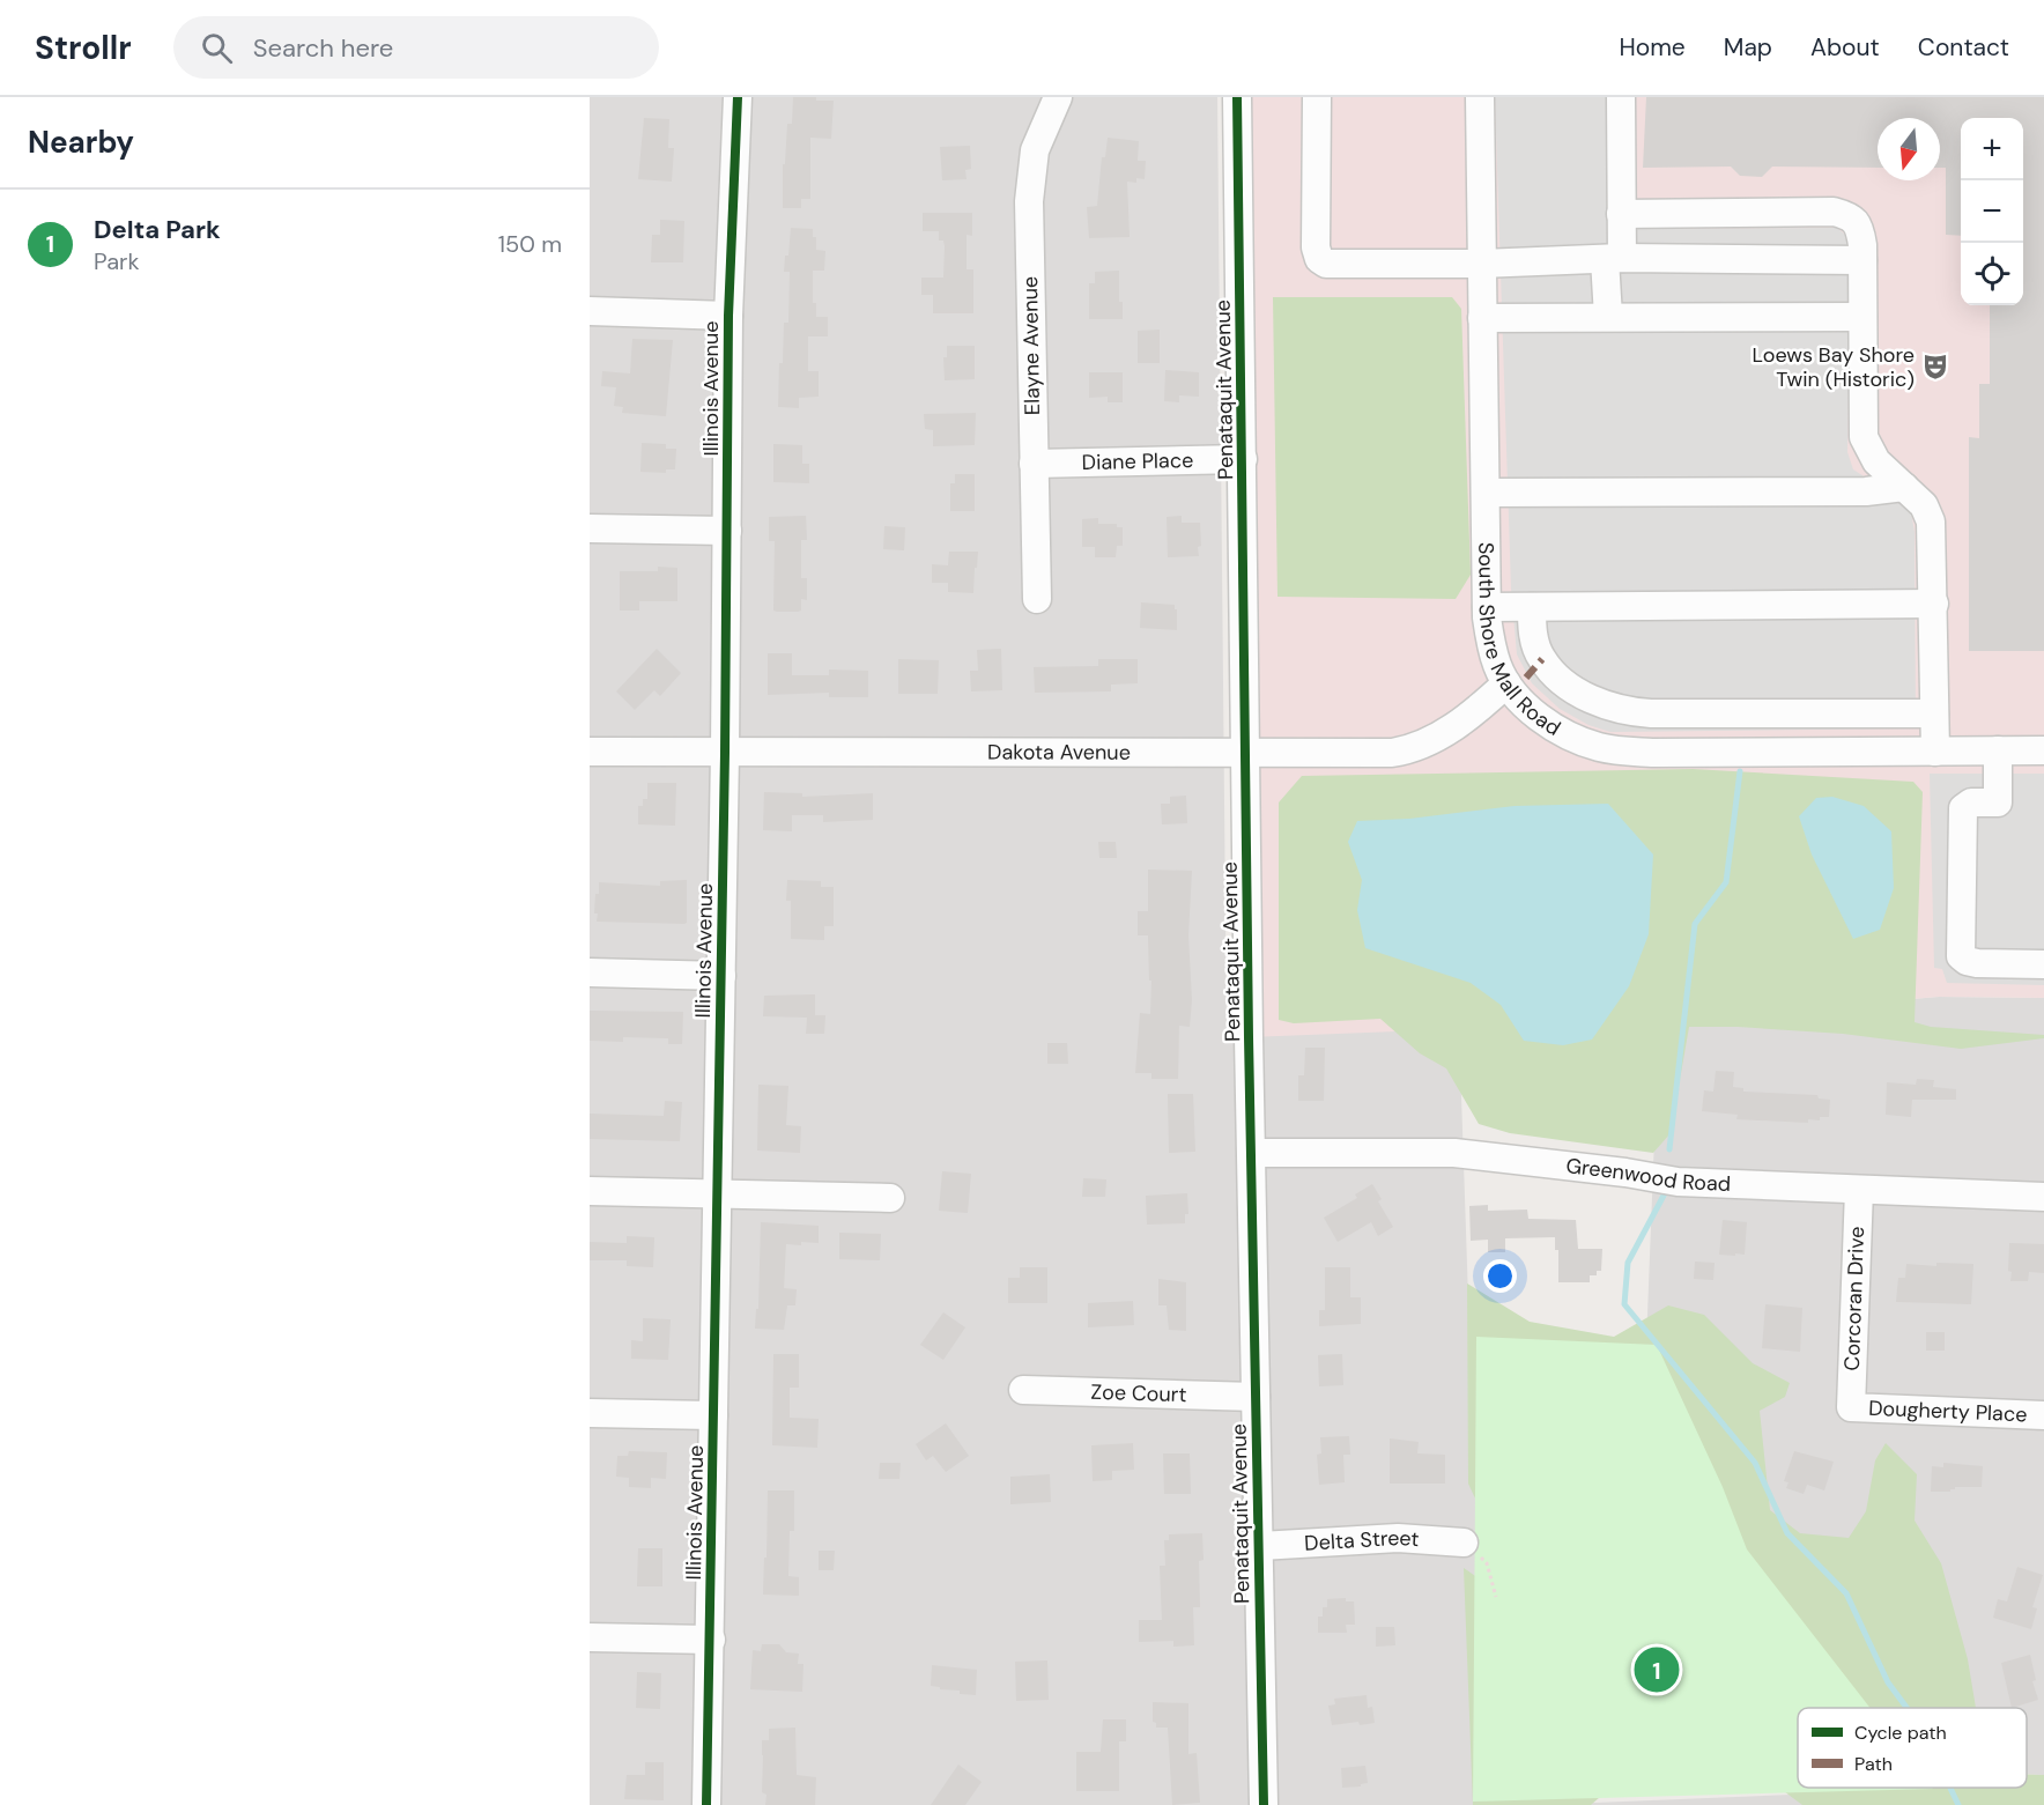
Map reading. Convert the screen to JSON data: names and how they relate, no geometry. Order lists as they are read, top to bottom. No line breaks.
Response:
{"streets":{"street":["Elayne Avenue","Illinois Avenue","Penataquit Avenue","Diane Place","South Shore Mall Road","Dakota Avenue","Greenwood Road","Corcoran Drive","Zoe Court","Dougherty Place","Delta Street"]},"crossings":[["Elayne Avenue","Diane Place"],["Illinois Avenue","Dakota Avenue"],["Penataquit Avenue","Diane Place"],["Penataquit Avenue","Dakota Avenue"],["Penataquit Avenue","Greenwood Road"],["Penataquit Avenue","Zoe Court"],["Penataquit Avenue","Delta Street"],["South Shore Mall Road","Dakota Avenue"],["Greenwood Road","Corcoran Drive"],["Corcoran Drive","Dougherty Place"]],"places":{"theatre":["Loews Bay Shore Twin (Historic)"]},"legend":["Cycle path","Path"],"north":"bottom","page":{"header":"Strollr","search":"Search here","nav":["Home","Map","About","Contact"],"heading":"Nearby","map_buttons":["+","−"],"list":[{"mark":"1","name":"Delta Park","note":"Park","value":"150 m"}],"pins":"1"}}
